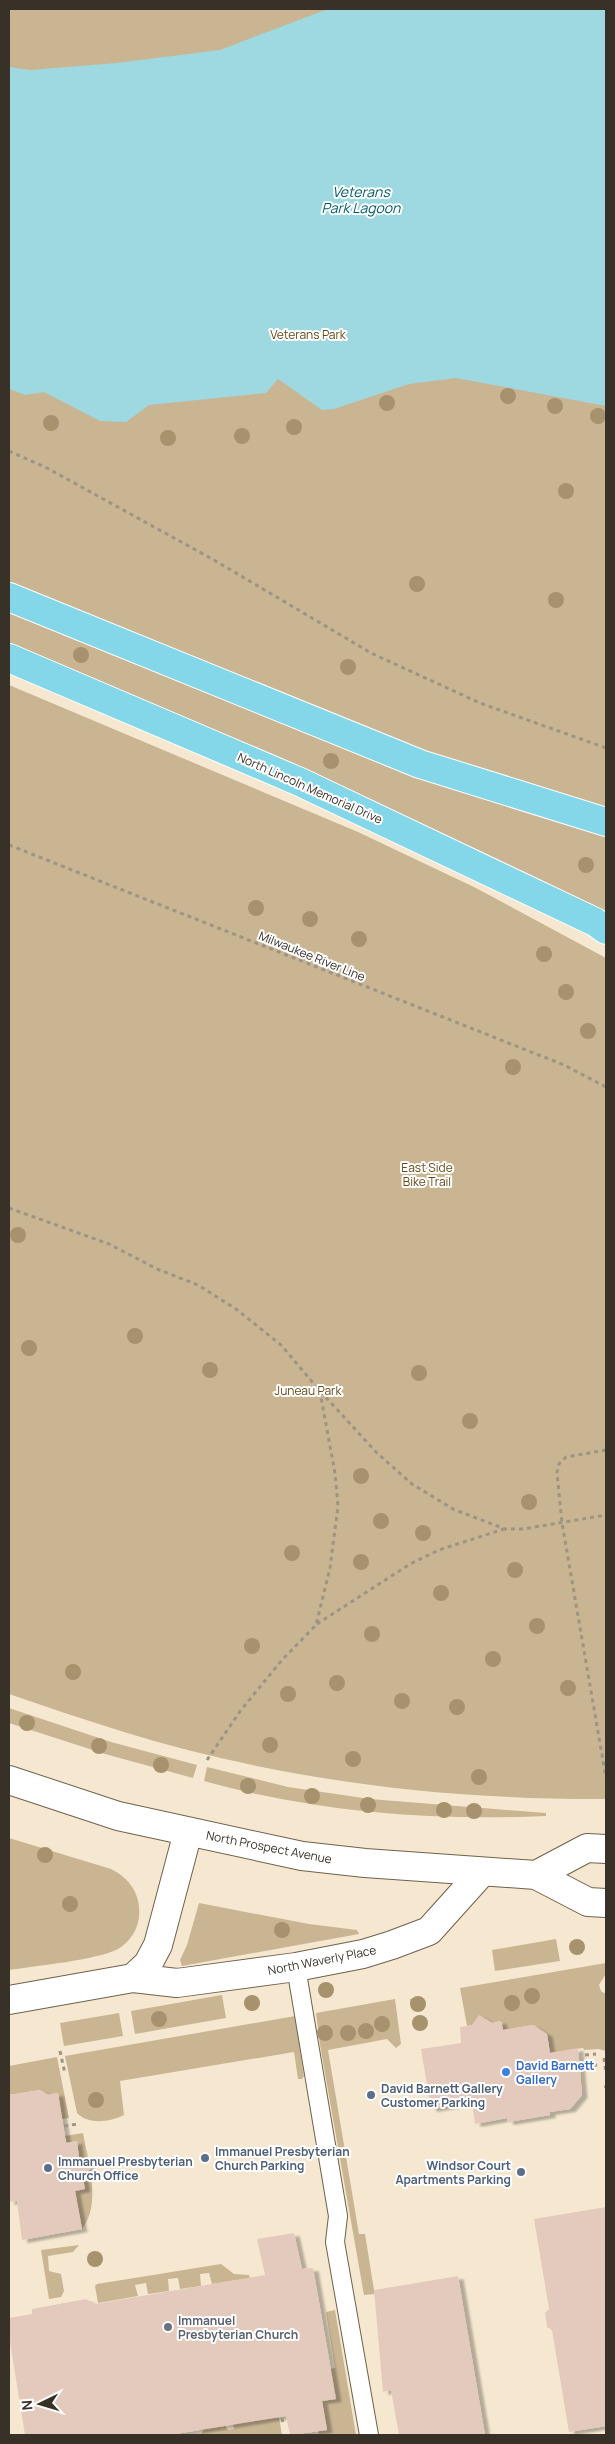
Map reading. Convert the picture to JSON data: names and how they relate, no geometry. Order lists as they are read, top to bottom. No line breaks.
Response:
{"streets":{"main road":["North Lincoln Memorial Drive","North Prospect Avenue","North Waverly Place"],"path":["Milwaukee River Line"]},"crossings":[["North Prospect Avenue","North Waverly Place"]],"water":["Veterans Park Lagoon"],"parks":["Veterans Park","East Side Bike Trail","Juneau Park"],"places":["David Barnett Gallery","David Barnett Gallery Customer Parking","Immanuel Presbyterian Church Parking","Immanuel Presbyterian Church Office","Windsor Court Apartments Parking","Immanuel Presbyterian Church"],"north":"left"}
